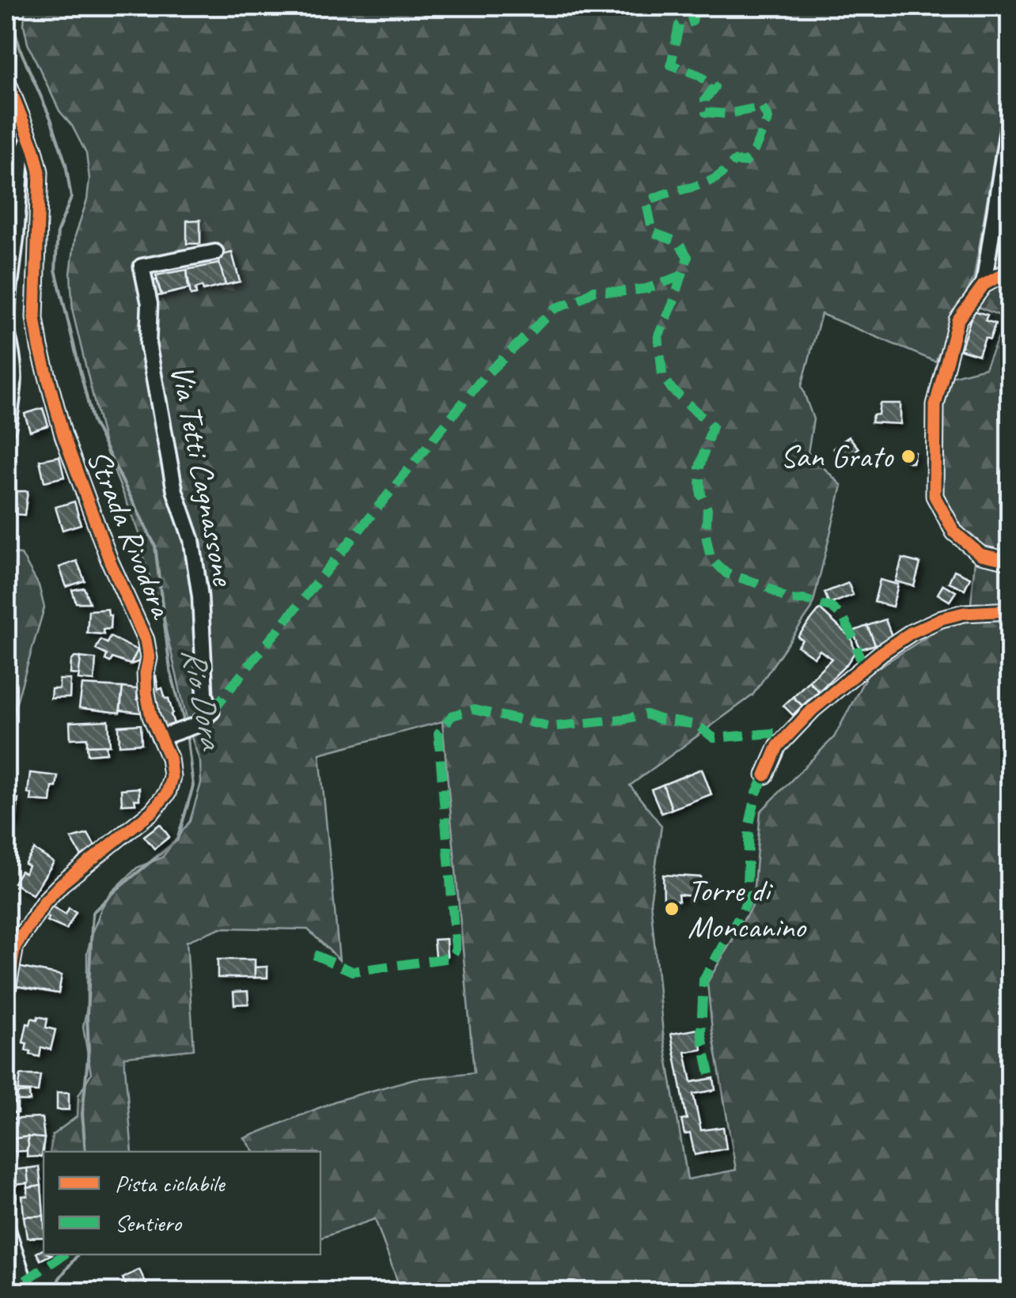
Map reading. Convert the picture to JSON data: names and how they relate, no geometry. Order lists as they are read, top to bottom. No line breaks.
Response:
{"streets":{"street":["Via Tetti Cagnassone","Strada Rivodora"]},"crossings":[["Via Tetti Cagnassone","Strada Rivodora"]],"water":["Rio Dora"],"places":["San Grato","Torre di Moncanino"],"legend":["Pista ciclabile","Sentiero"]}
